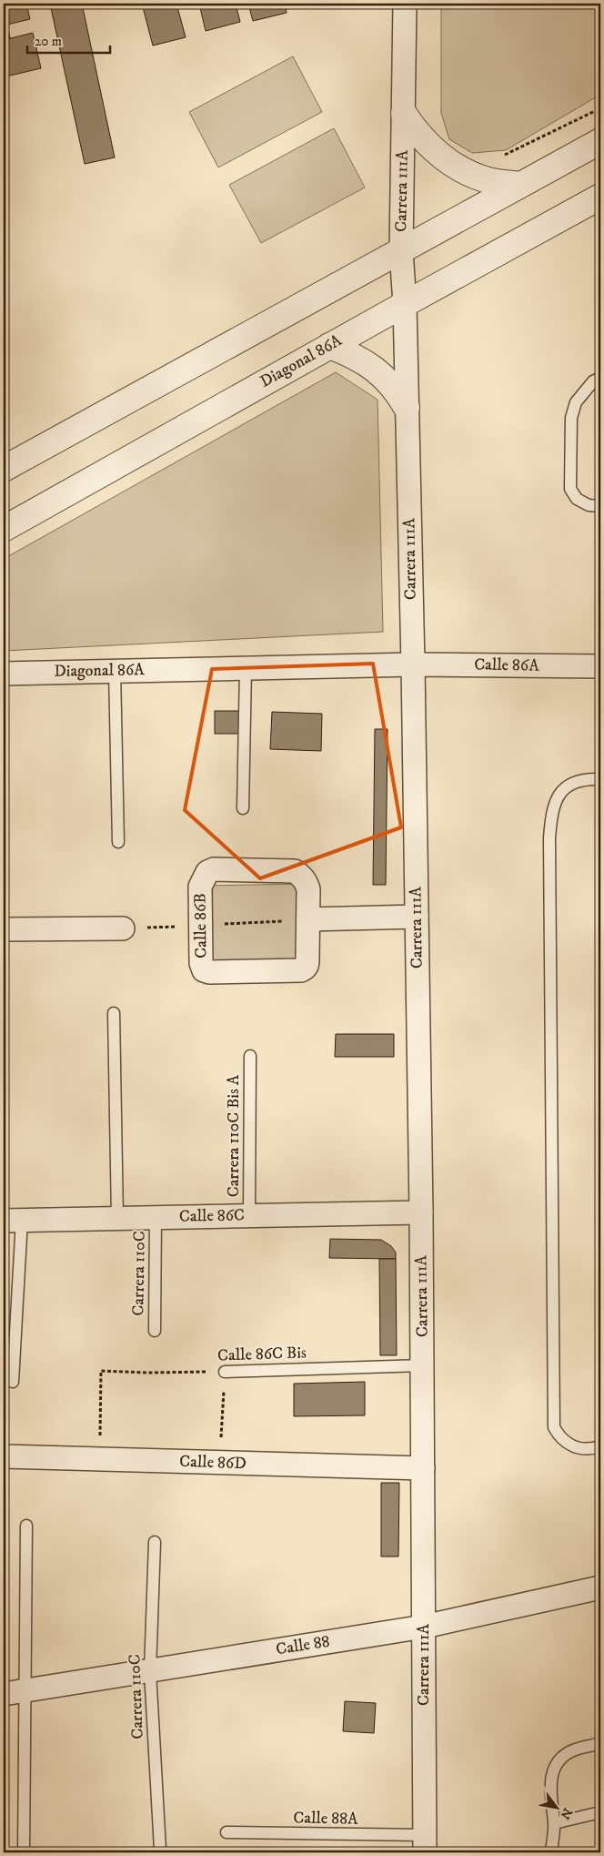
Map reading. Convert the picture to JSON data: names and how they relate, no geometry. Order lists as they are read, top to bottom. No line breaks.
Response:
{"streets":{"street":["Carrera 111A","Diagonal 86A","Calle 86A","Calle 86B","Calle 86C","Calle 86D","Calle 88"],"lane":["Carrera 110C Bis A","Carrera 110C","Calle 86C Bis","Calle 88A"]},"crossings":[["Carrera 111A","Diagonal 86A"],["Carrera 111A","Calle 86A"],["Carrera 111A","Calle 86C"],["Carrera 111A","Calle 86C Bis"],["Carrera 111A","Calle 86D"],["Carrera 111A","Calle 88"],["Carrera 111A","Calle 88A"],["Diagonal 86A","Calle 86A"],["Carrera 110C Bis A","Calle 86C"],["Calle 86C","Carrera 110C"],["Carrera 110C","Calle 88"],["Calle 86C Bis","Calle 86D"]],"scale_bar":"20 m","north":"bottom right"}
